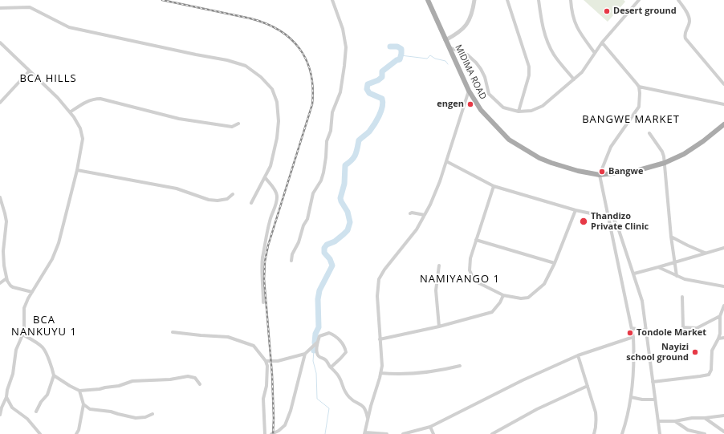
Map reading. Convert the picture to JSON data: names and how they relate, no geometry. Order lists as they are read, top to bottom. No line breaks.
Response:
{"streets":{"main road":["MIDIMA ROAD"]},"districts":["BCA HILLS","BANGWE MARKET","NAMIYANGO 1","BCA NANKUYU 1"],"places":["Desert ground","engen","Bangwe","Thandizo Private Clinic","Tondole Market","Nayizi school ground"]}
